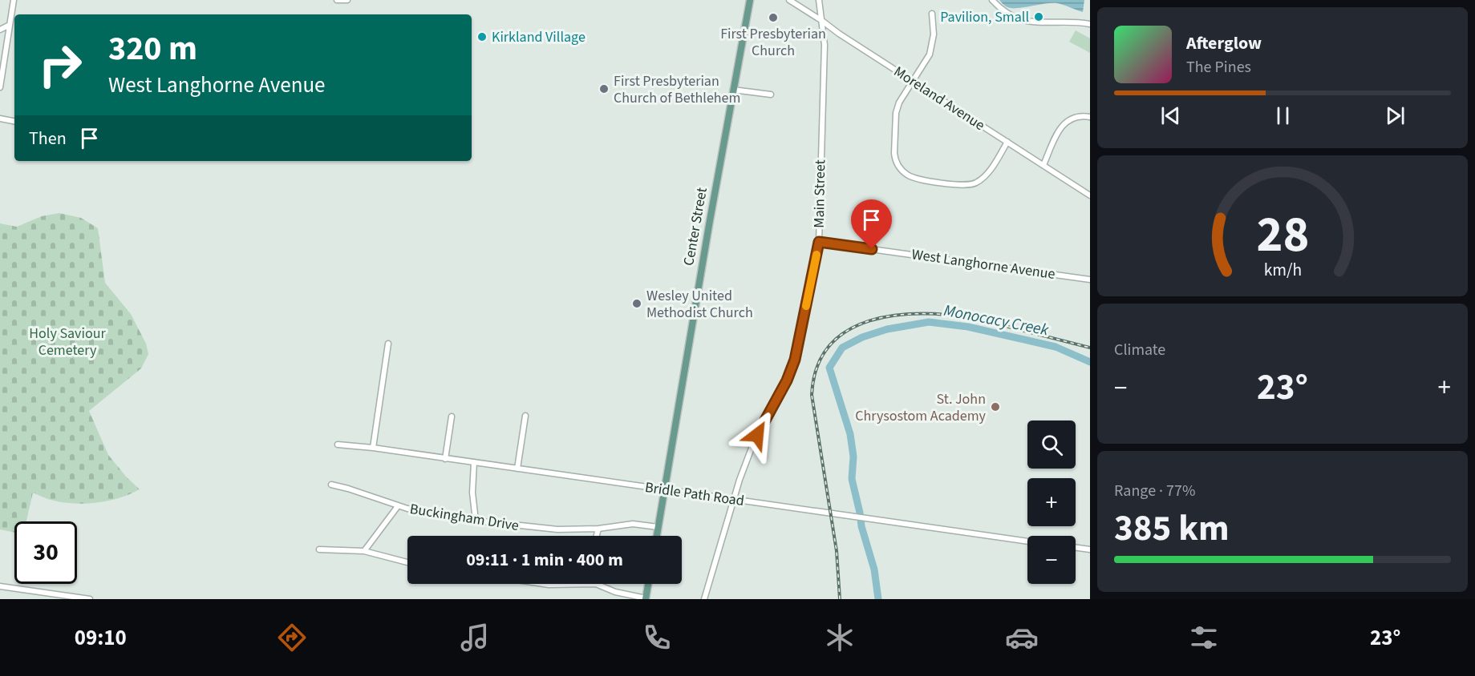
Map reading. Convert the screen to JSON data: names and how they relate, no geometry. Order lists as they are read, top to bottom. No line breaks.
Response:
{"streets":{"main road":["Center Street"],"street":["Moreland Avenue","Main Street","West Langhorne Avenue","Bridle Path Road","Buckingham Drive"]},"crossings":[["Moreland Avenue","Main Street"],["Main Street","West Langhorne Avenue"],["Main Street","Bridle Path Road"],["Center Street","Bridle Path Road"],["Center Street","Buckingham Drive"]],"water":["Monocacy Creek"],"parks":["Holy Saviour Cemetery"],"places":["Pavilion, Small","First Presbyterian Church","Kirkland Village","First Presbyterian Church of Bethlehem","Wesley United Methodist Church","St. John Chrysostom Academy"],"page":{"turn":["320 m","West Langhorne Avenue"],"song":["Afterglow","The Pines"],"then":"Then","tile":["Climate",["Range · 77%","385 km"]],"heat":["−","23°","+"],"map_buttons":["+","−"],"limit":"30","trip":"09:11 · 1 min · 400 m","tabs":["09:10","23°"],"gauge":["28","km/h"]}}
